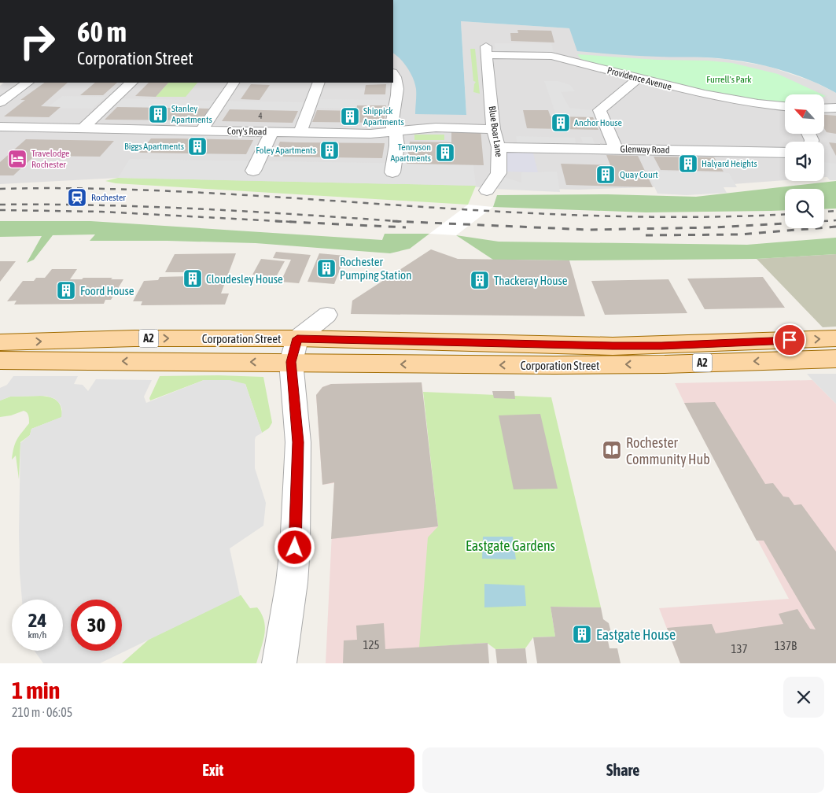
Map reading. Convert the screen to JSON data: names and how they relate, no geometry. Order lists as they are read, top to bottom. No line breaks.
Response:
{"streets":{"main road":["A2","Corporation Street"],"street":["Providence Avenue","Cory's Road","Blue Boar Lane","Glenway Road"]},"crossings":[["Providence Avenue","Blue Boar Lane"],["Cory's Road","Blue Boar Lane"],["Blue Boar Lane","Glenway Road"]],"parks":["Furrell's Park","Eastgate Gardens"],"places":{"building":["Stanley Apartments","Shippick Apartments","Anchor House","Biggs Apartments","Foley Apartments","Tennyson Apartments","Halyard Heights","Quay Court","Rochester Pumping Station","Cloudesley House","Thackeray House","Foord House","Eastgate House"],"hotel":["Travelodge Rochester"],"station":["Rochester"],"library":["Rochester Community Hub"]},"house_numbers":["4","125","137B","137"],"north":"top left","page":{"turn":["60 m","Corporation Street"],"speed":"24 km/h","limit":"30","heading":["1 min","210 m · 06:05"],"buttons":["Exit","Share"]}}
